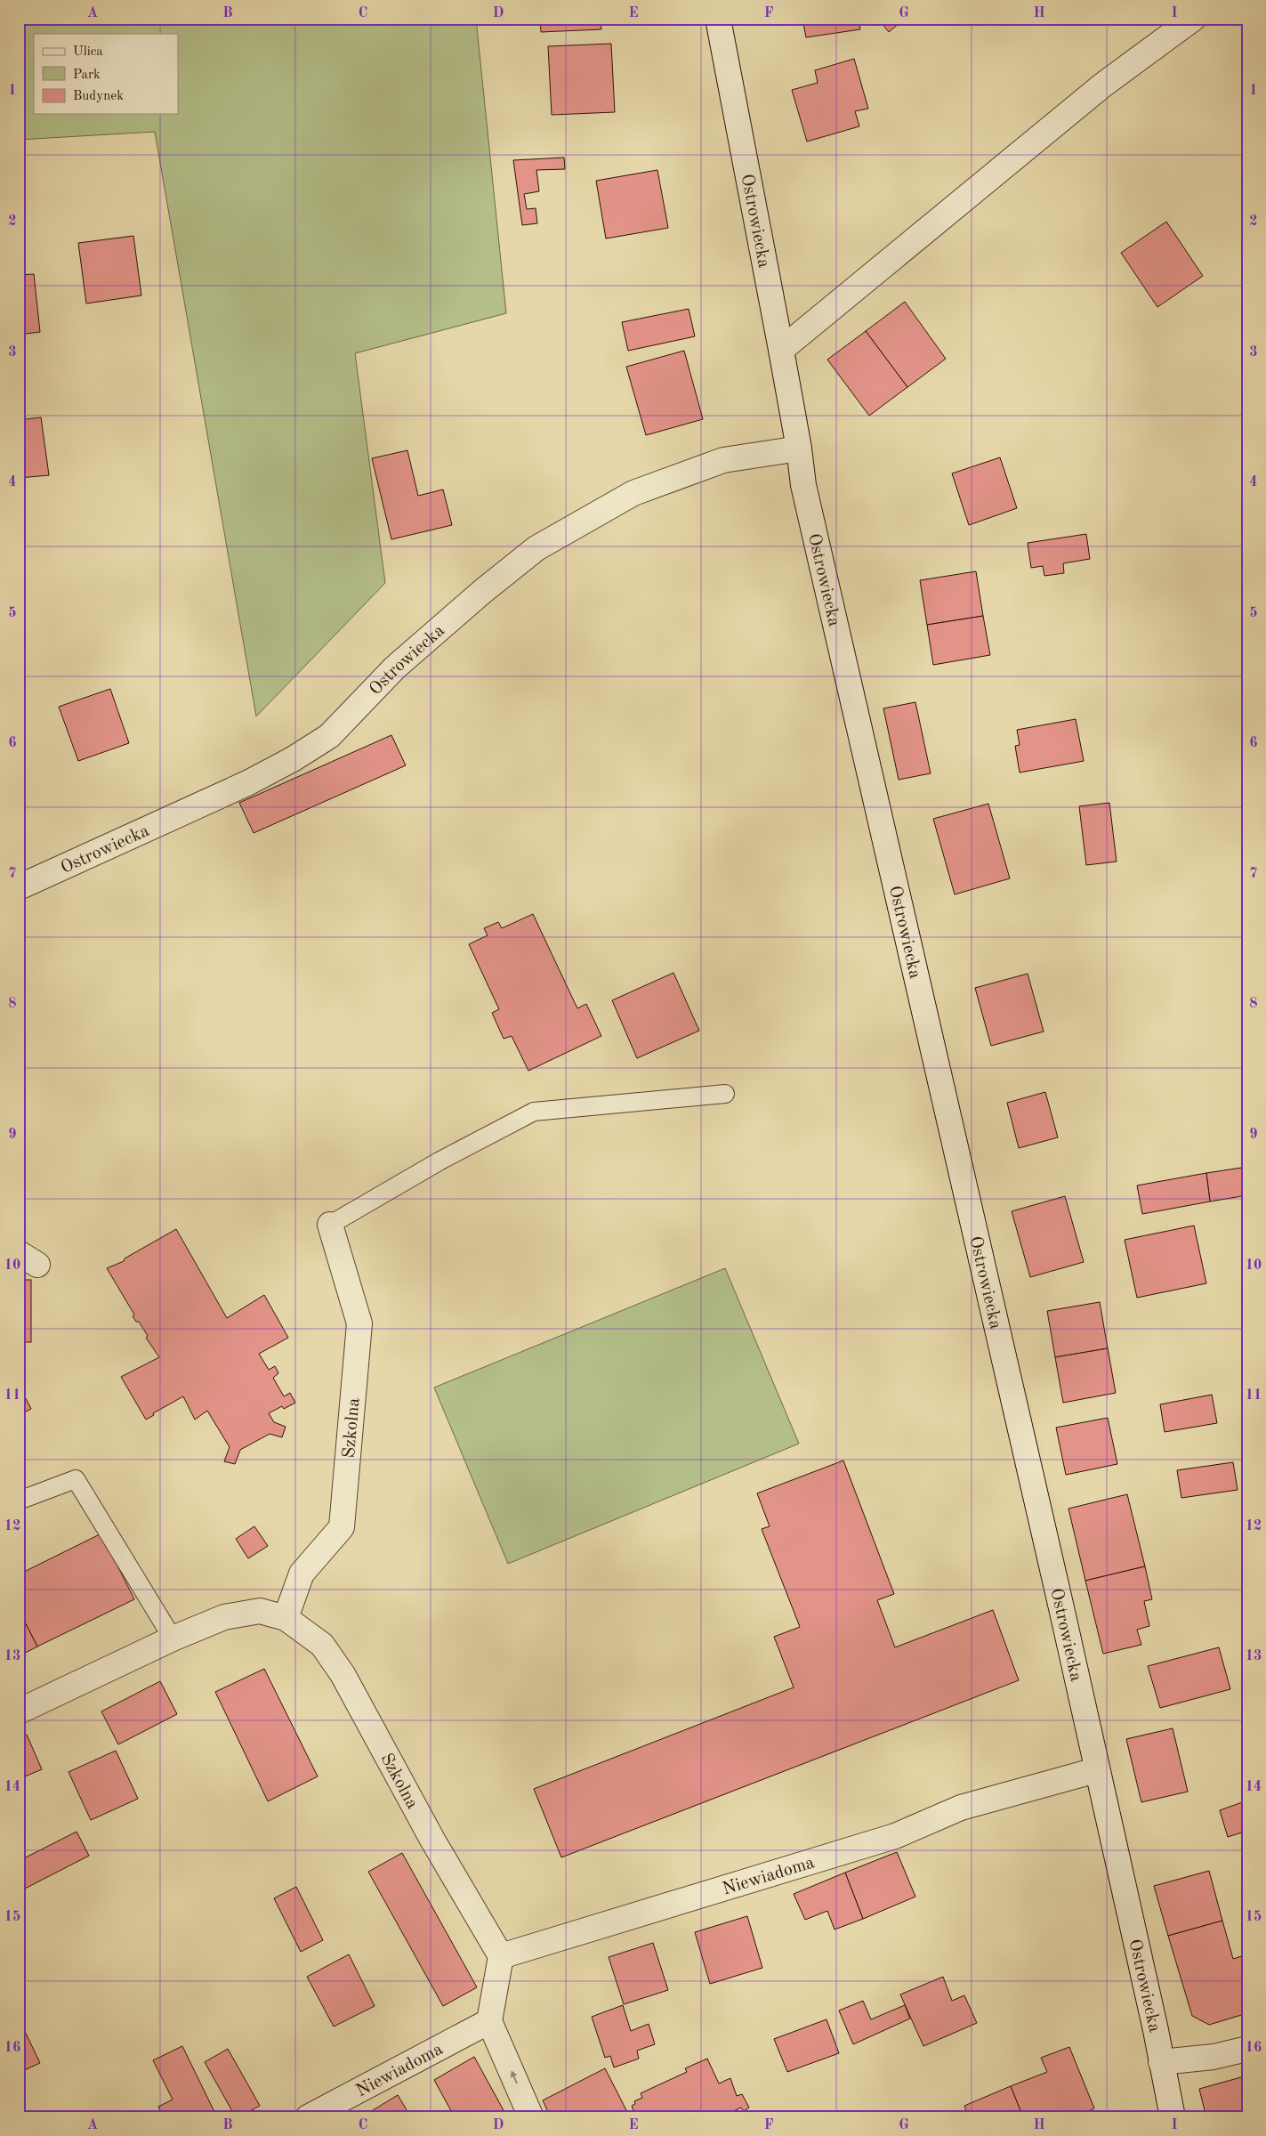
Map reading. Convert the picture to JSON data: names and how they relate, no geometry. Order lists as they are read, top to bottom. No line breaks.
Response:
{"streets":{"street":["Ostrowiecka","Szkolna","Niewiadoma"]},"crossings":[["Ostrowiecka","Niewiadoma"],["Szkolna","Niewiadoma"]],"legend":["Ulica","Park","Budynek"],"grid":{"columns":["A","B","C","D","E","F","G","H","I"],"rows":["1","2","3","4","5","6","7","8","9","10","11","12","13","14","15","16"]}}
